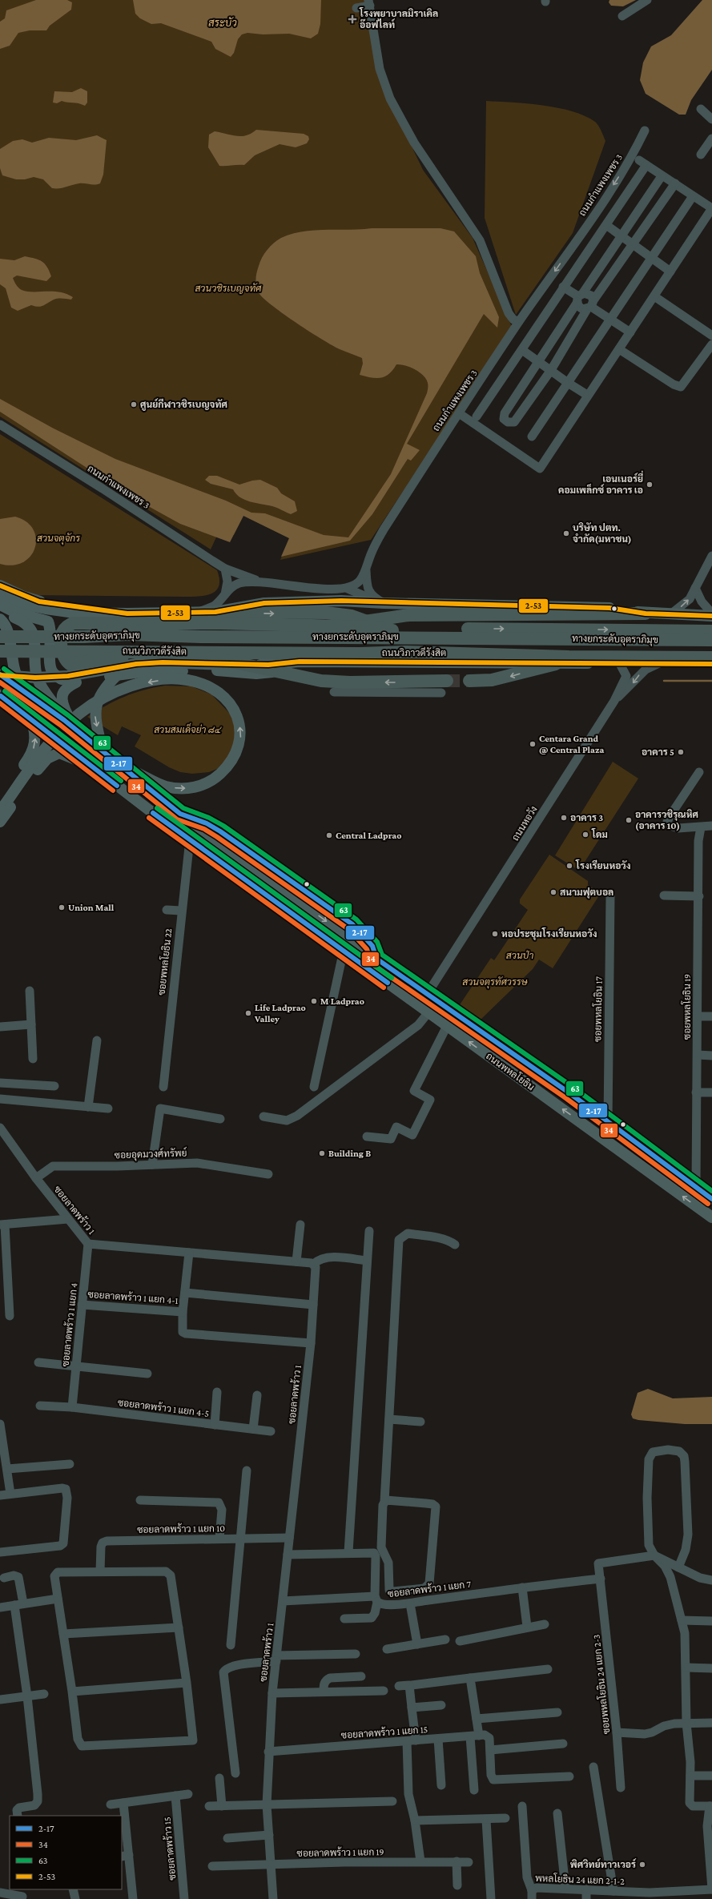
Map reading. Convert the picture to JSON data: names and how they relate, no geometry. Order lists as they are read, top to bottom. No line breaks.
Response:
{"streets":{"highway":["ทางยกระดับอุตราภิมุข","ถนนวิภาวดีรังสิต"],"main road":["ถนนพหลโยธิน"],"street":["ถนนกำแพงเพชร 3","ถนนหอวัง","ซอยพหลโยธิน 22","ซอยพหลโยธิน 19","ซอยพหลโยธิน 17","ซอยอุดมวงศ์ทรัพย์","ซอยลาดพร้าว 1","ซอยลาดพร้าว 1 แยก 4-1","ซอยลาดพร้าว 1 แยก 4","ซอยลาดพร้าว 1 แยก 4-5","ซอยลาดพร้าว 1 แยก 10","ซอยลาดพร้าว 1 แยก 7","ซอยพหลโยธิน 24 แยก 2-3","ซอยลาดพร้าว 1 แยก 15","ซอยลาดพร้าว 15","ซอยลาดพร้าว 1 แยก 19","พหลโยธิน 24 แยก 2-1-2"]},"crossings":[["ถนนวิภาวดีรังสิต","ถนนหอวัง"],["ถนนวิภาวดีรังสิต","ถนนพหลโยธิน"],["ถนนหอวัง","ถนนพหลโยธิน"],["ซอยพหลโยธิน 22","ถนนพหลโยธิน"],["ซอยพหลโยธิน 19","ถนนพหลโยธิน"],["ซอยพหลโยธิน 17","ถนนพหลโยธิน"],["ซอยอุดมวงศ์ทรัพย์","ซอยลาดพร้าว 1"],["ซอยลาดพร้าว 1","ซอยลาดพร้าว 1 แยก 4"],["ซอยลาดพร้าว 1","ซอยลาดพร้าว 1 แยก 10"],["ซอยลาดพร้าว 1","ซอยลาดพร้าว 1 แยก 7"],["ซอยลาดพร้าว 1","ซอยลาดพร้าว 1 แยก 15"],["ซอยลาดพร้าว 1","ซอยลาดพร้าว 1 แยก 19"],["ซอยลาดพร้าว 1 แยก 4-1","ซอยลาดพร้าว 1 แยก 4"],["ซอยลาดพร้าว 1 แยก 4","ซอยลาดพร้าว 1 แยก 4-5"],["ซอยลาดพร้าว 1 แยก 7","ซอยพหลโยธิน 24 แยก 2-3"]],"water":["สระบัว"],"parks":["สวนวชิรเบญจทัศ","สวนจตุจักร","สวนสมเด็จย่า ๘๔","สวนป่า","สวนจตุรทัศวรรษ"],"places":{"health":["โรงพยาบาลมิราเคิล อ๊อฟไลท์"],"other":["ศูนย์กีฬาวชิรเบญจทัศ","เอนเนอร์ยี่ คอมเพล็กซ์ อาคาร เอ","บริษัท ปตท. จำกัด(มหาชน)","Centara Grand @ Central Plaza","อาคาร 5","อาคาร 3","อาคารวชิรุณหิศ (อาคาร 10)","โดม","Central Ladprao","โรงเรียนหอวัง","สนามฟุตบอล","Union Mall","หอประชุมโรงเรียนหอวัง","M Ladprao","Life Ladprao Valley","Building B","พิศวิทย์ทาวเวอร์"]},"lines":["transit line 2-53","transit line 63","transit line 2-17","transit line 34"],"legend":["2-17","34","63","2-53"]}
